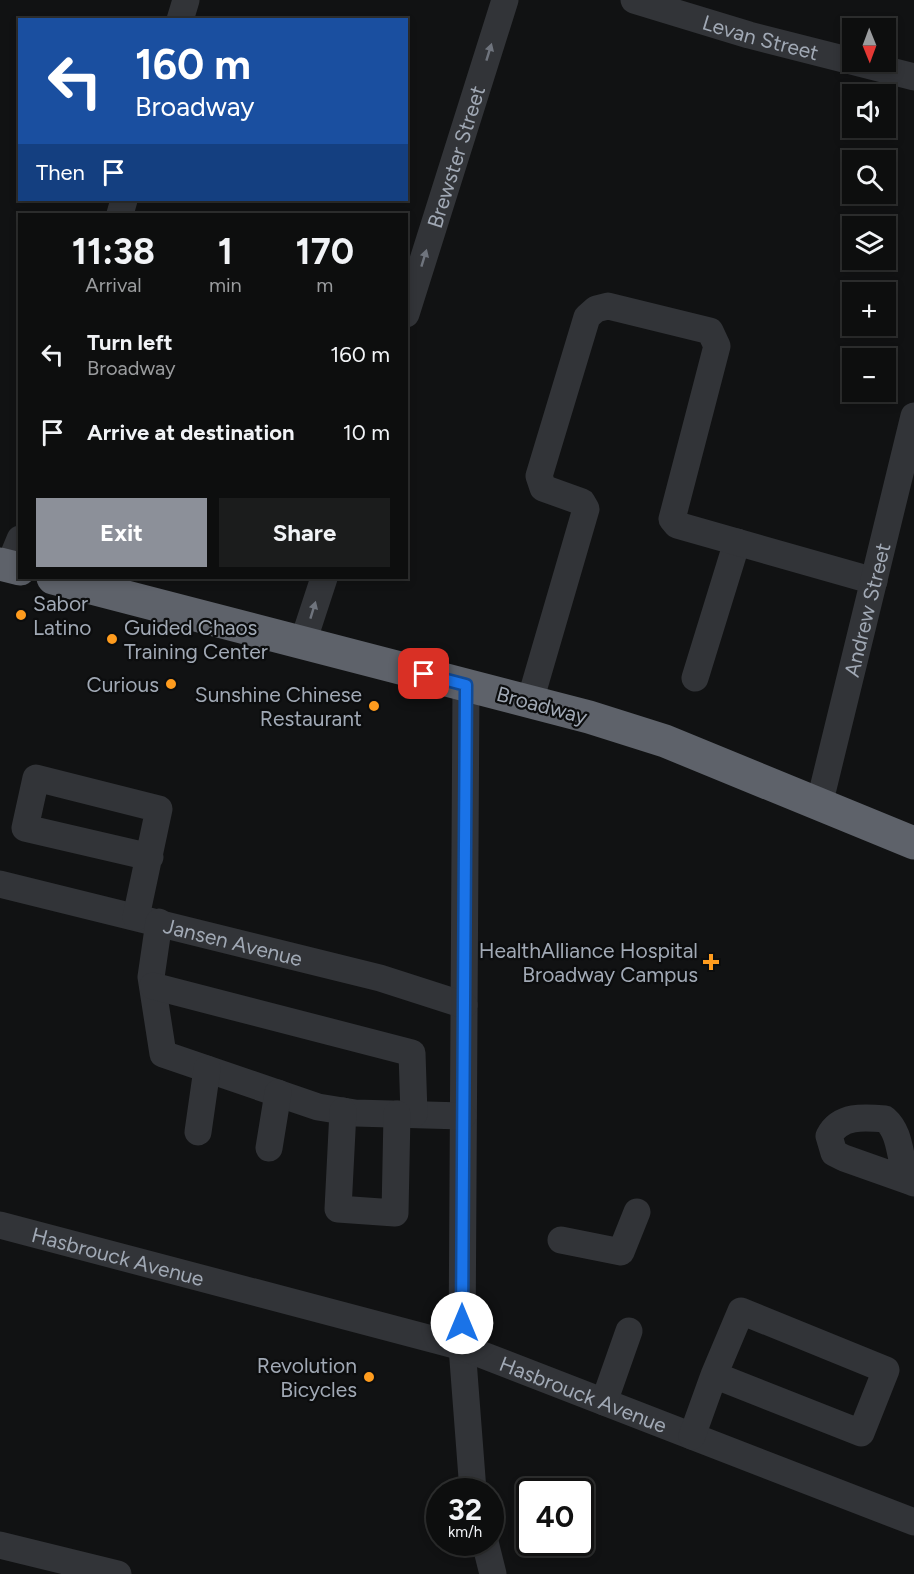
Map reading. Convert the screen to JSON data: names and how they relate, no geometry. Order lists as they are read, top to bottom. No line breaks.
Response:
{"streets":{"highway":["Broadway"],"street":["Levan Street","Brewster Street","Andrew Street","Jansen Avenue","Hasbrouck Avenue"]},"crossings":[["Andrew Street","Broadway"]],"one_way":["Brewster Street"],"places":{"other":["Sabor Latino","Guided Chaos Training Center","Curious","Sunshine Chinese Restaurant","Revolution Bicycles"],"health":["HealthAlliance Hospital Broadway Campus"]},"north":"bottom","page":{"map_buttons":["+","−"],"turn":["160 m","Broadway"],"then":"Then","eta":["11:38","Arrival","1","min","170","m"],"list":[{"name":"Turn left","note":"Broadway","value":"160 m"},{"name":"Arrive at destination","value":"10 m"}],"buttons":["Exit","Share"],"speed":"32 km/h","limit":"40"}}
